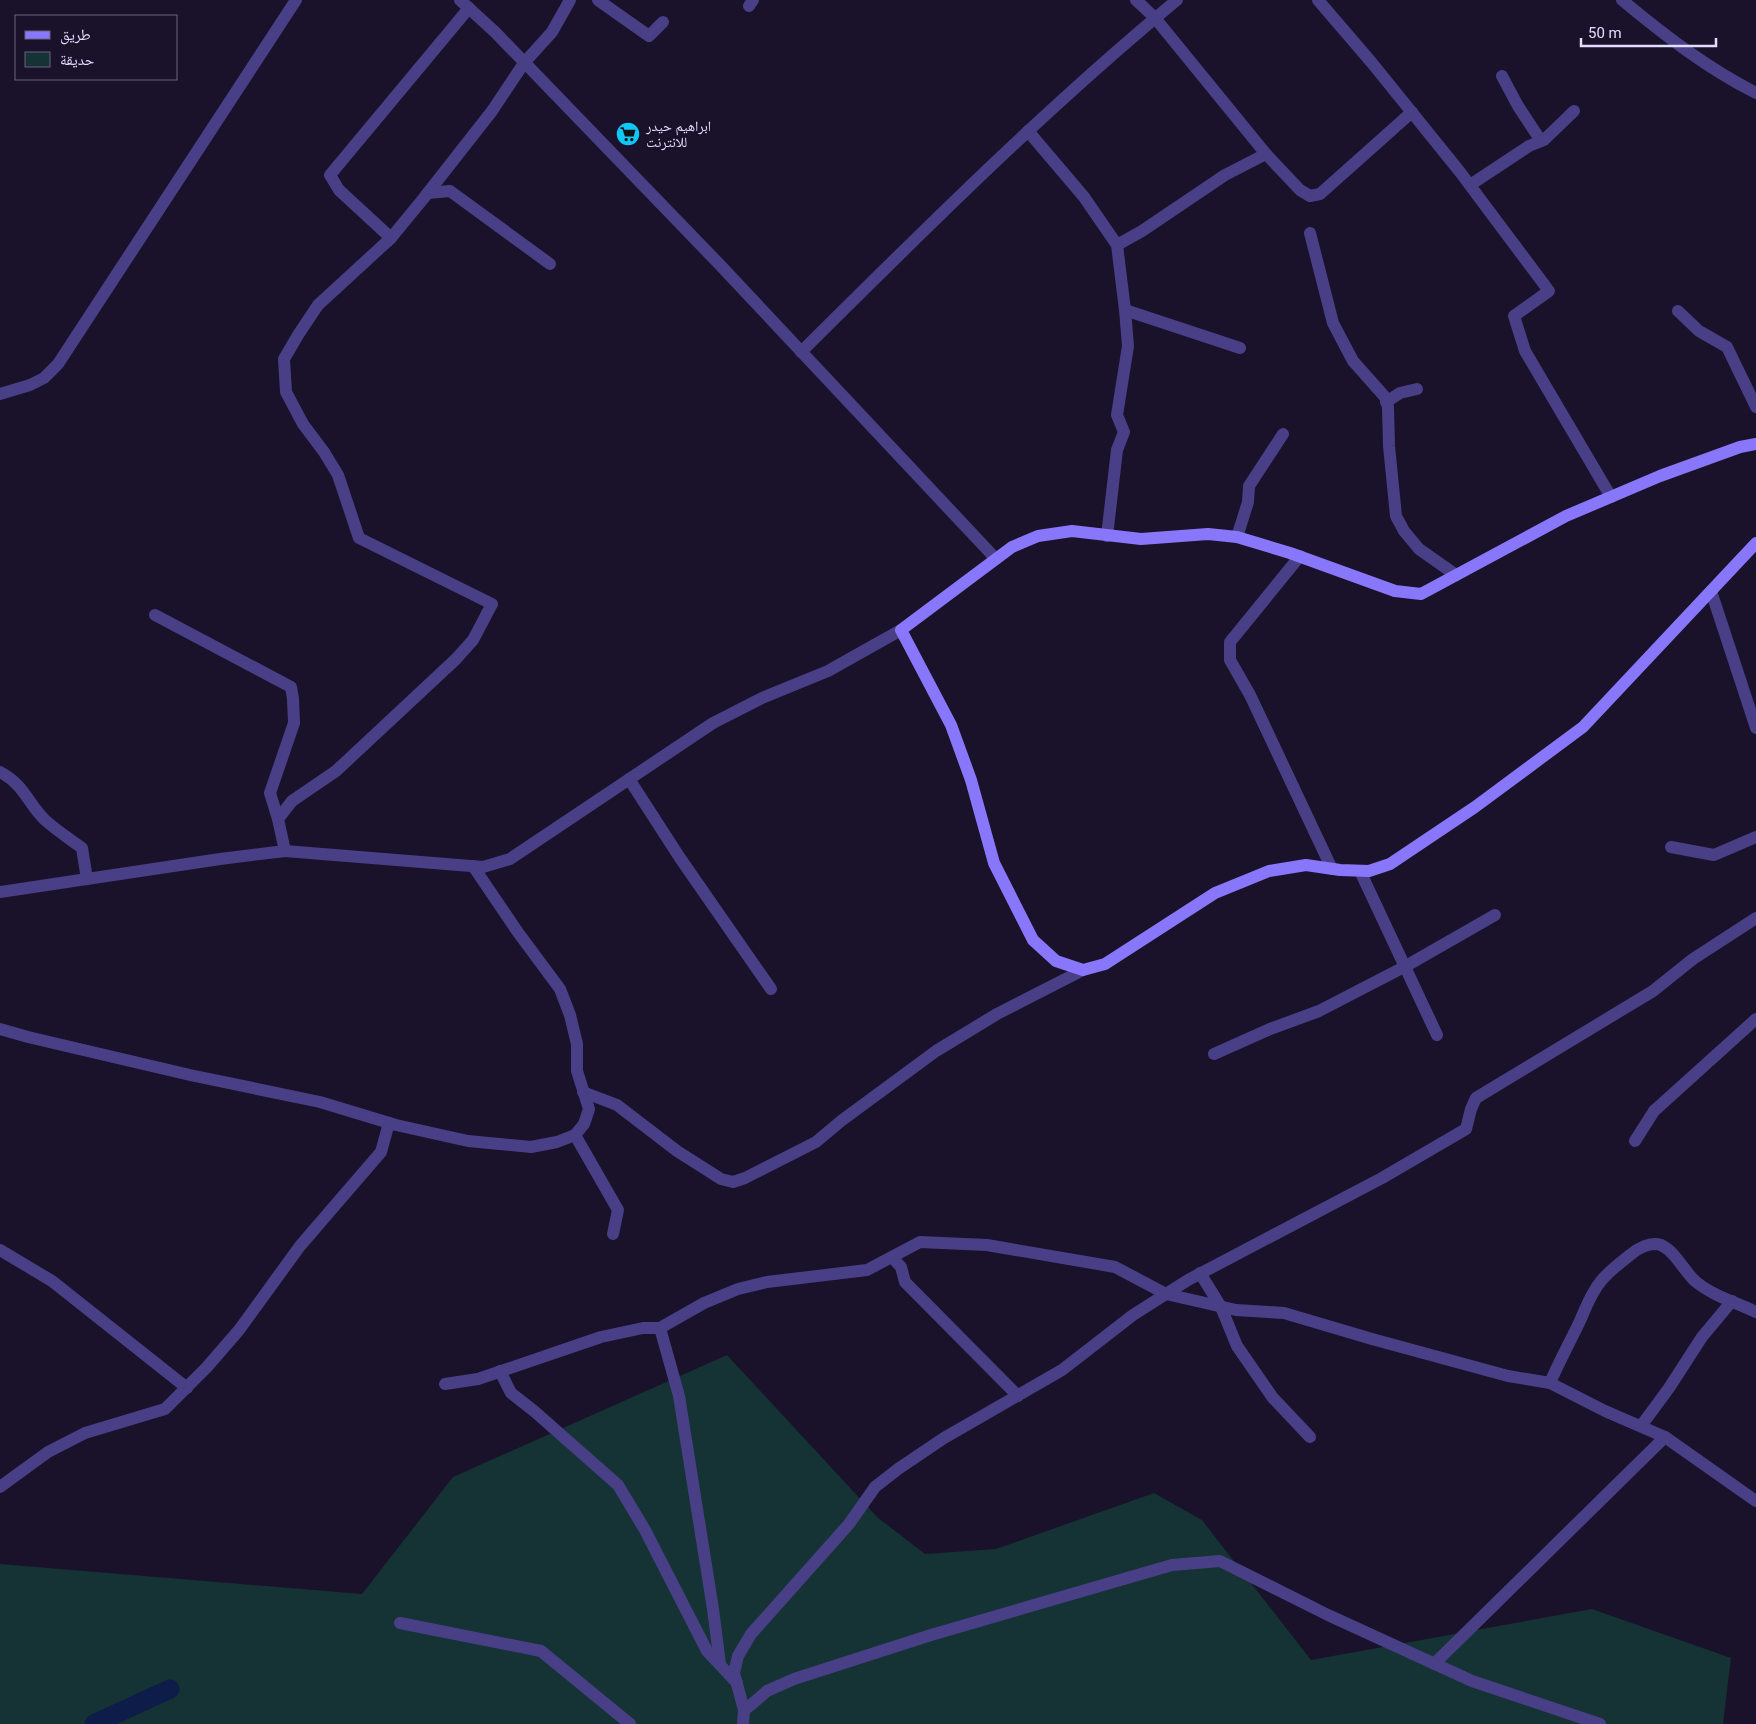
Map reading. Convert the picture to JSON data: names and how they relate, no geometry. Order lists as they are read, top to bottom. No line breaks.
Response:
{"places":{"supermarket":["ابراهيم حيدر للانترنت"]},"legend":["طريق","حديقة"],"scale_bar":"50 m"}
